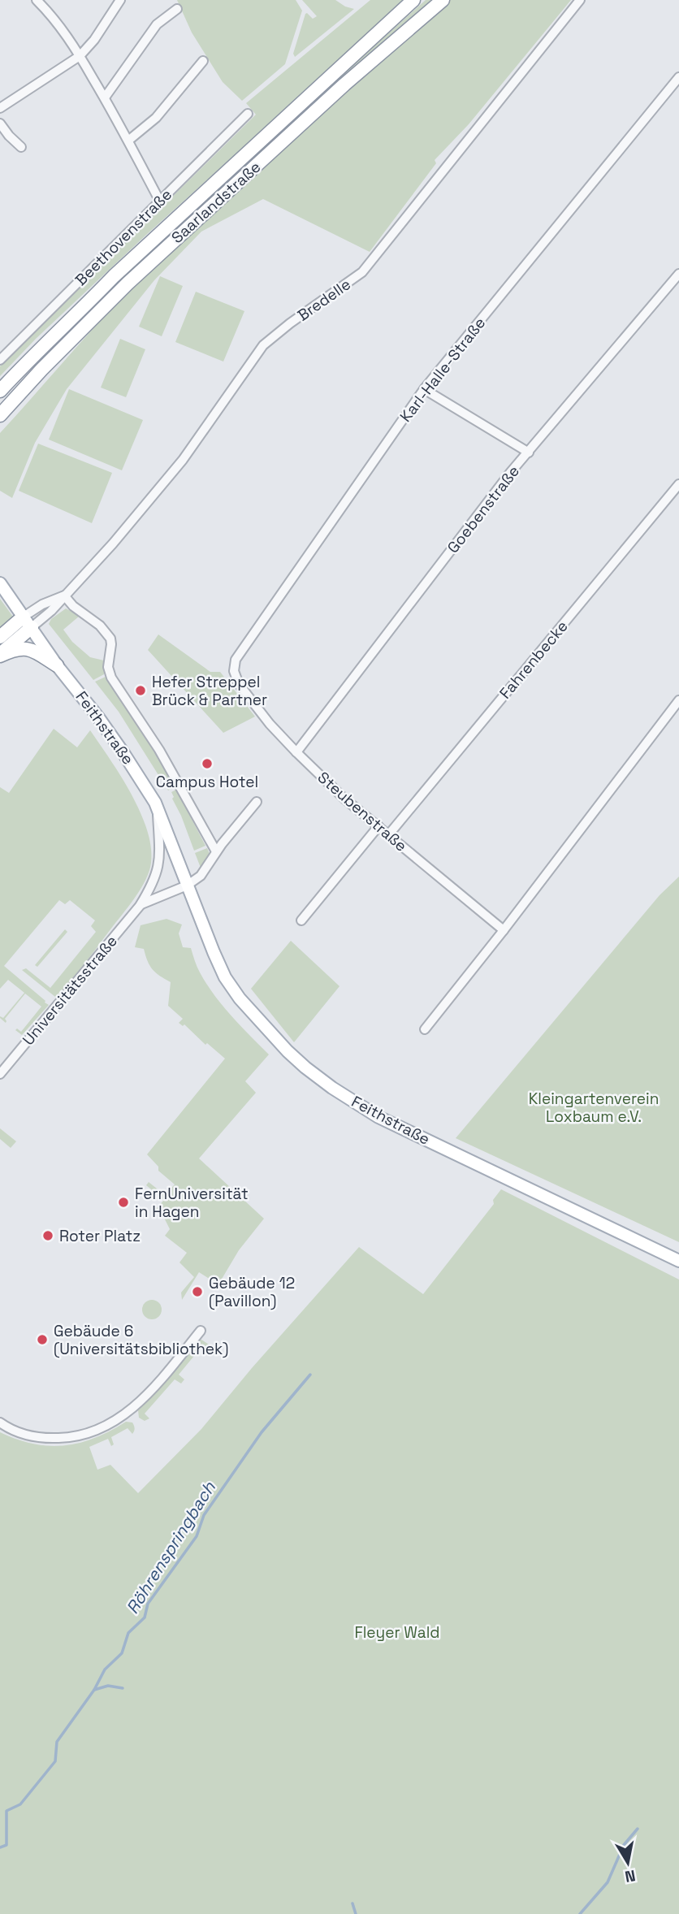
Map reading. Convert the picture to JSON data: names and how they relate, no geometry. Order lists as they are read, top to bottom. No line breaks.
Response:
{"streets":{"highway":["Saarlandstraße"],"main road":["Feithstraße"],"street":["Beethovenstraße","Bredelle","Karl-Halle-Straße","Goebenstraße","Fahrenbecke","Steubenstraße","Universitätsstraße"]},"crossings":[["Bredelle","Feithstraße"],["Karl-Halle-Straße","Steubenstraße"],["Goebenstraße","Steubenstraße"],["Fahrenbecke","Steubenstraße"],["Feithstraße","Universitätsstraße"]],"water":["Röhrenspringbach"],"parks":["Kleingartenverein Loxbaum e.V.","Fleyer Wald"],"places":["Hefer Streppel Brück & Partner","Campus Hotel","FernUniversität in Hagen","Roter Platz","Gebäude 12 (Pavillon)","Gebäude 6 (Universitätsbibliothek)"],"north":"bottom"}
